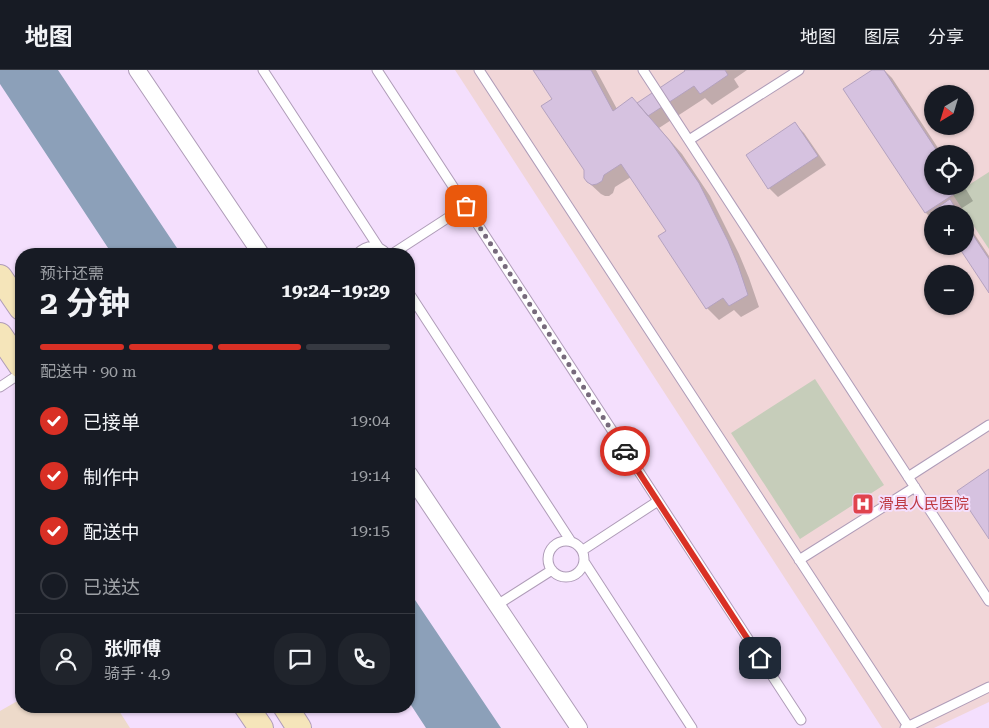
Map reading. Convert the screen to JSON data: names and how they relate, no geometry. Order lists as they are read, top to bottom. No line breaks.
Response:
{"places":{"hospital":["滑县人民医院"]},"north":"bottom left","page":{"header":"地图","nav":["地图","图层","分享"],"map_buttons":["+","−"],"heading":["2 分钟","预计还需","19:24–19:29"],"panel":["张师傅","骑手 · 4.9"],"bar":"配送中 · 90 m","list":[["已接单","19:04"],["制作中","19:14"],["配送中","19:15"],"已送达"]}}
